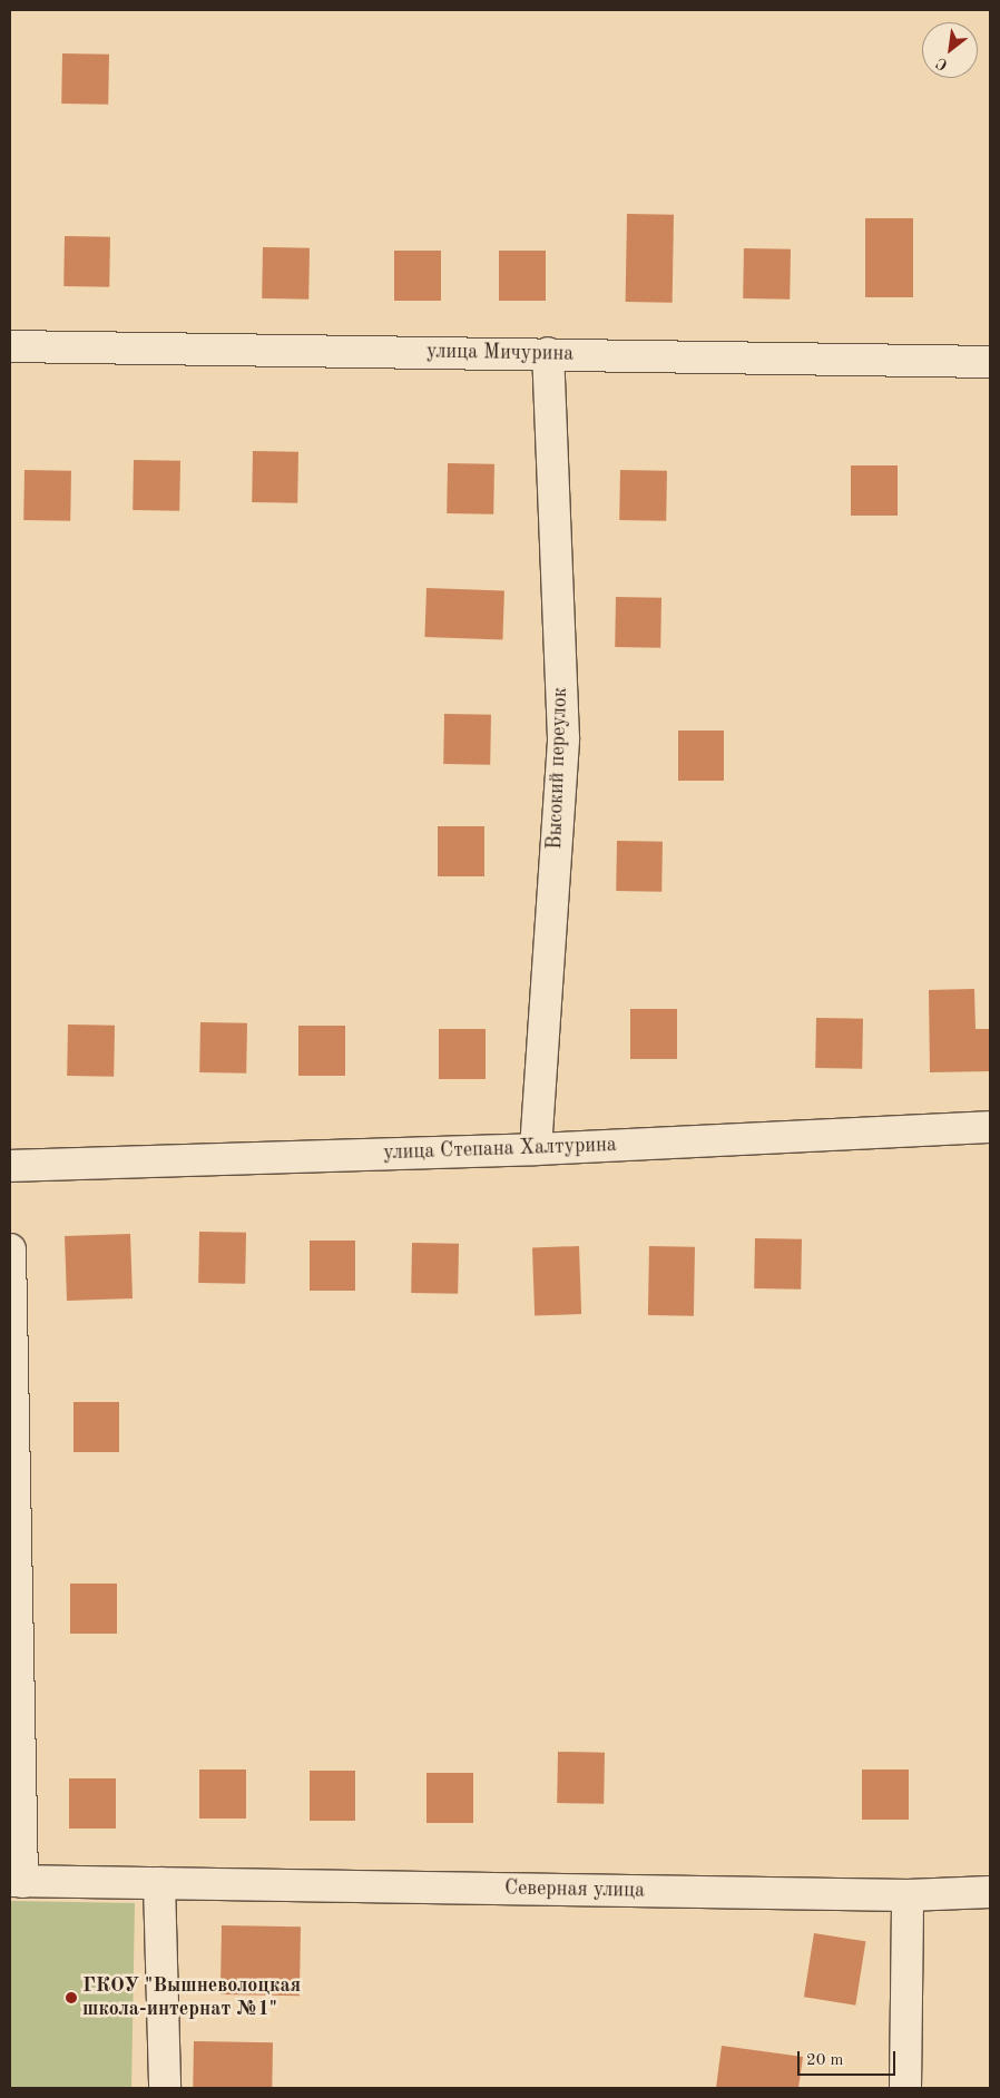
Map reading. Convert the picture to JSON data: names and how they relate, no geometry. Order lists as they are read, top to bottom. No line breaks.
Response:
{"streets":{"street":["улица Мичурина","Высокий переулок","улица Степана Халтурина","Северная улица"]},"crossings":[["улица Мичурина","Высокий переулок"],["Высокий переулок","улица Степана Халтурина"]],"places":["ГКОУ \"Вышневолоцкая школа-интернат №1\""],"scale_bar":"20 m","north":"bottom left"}
